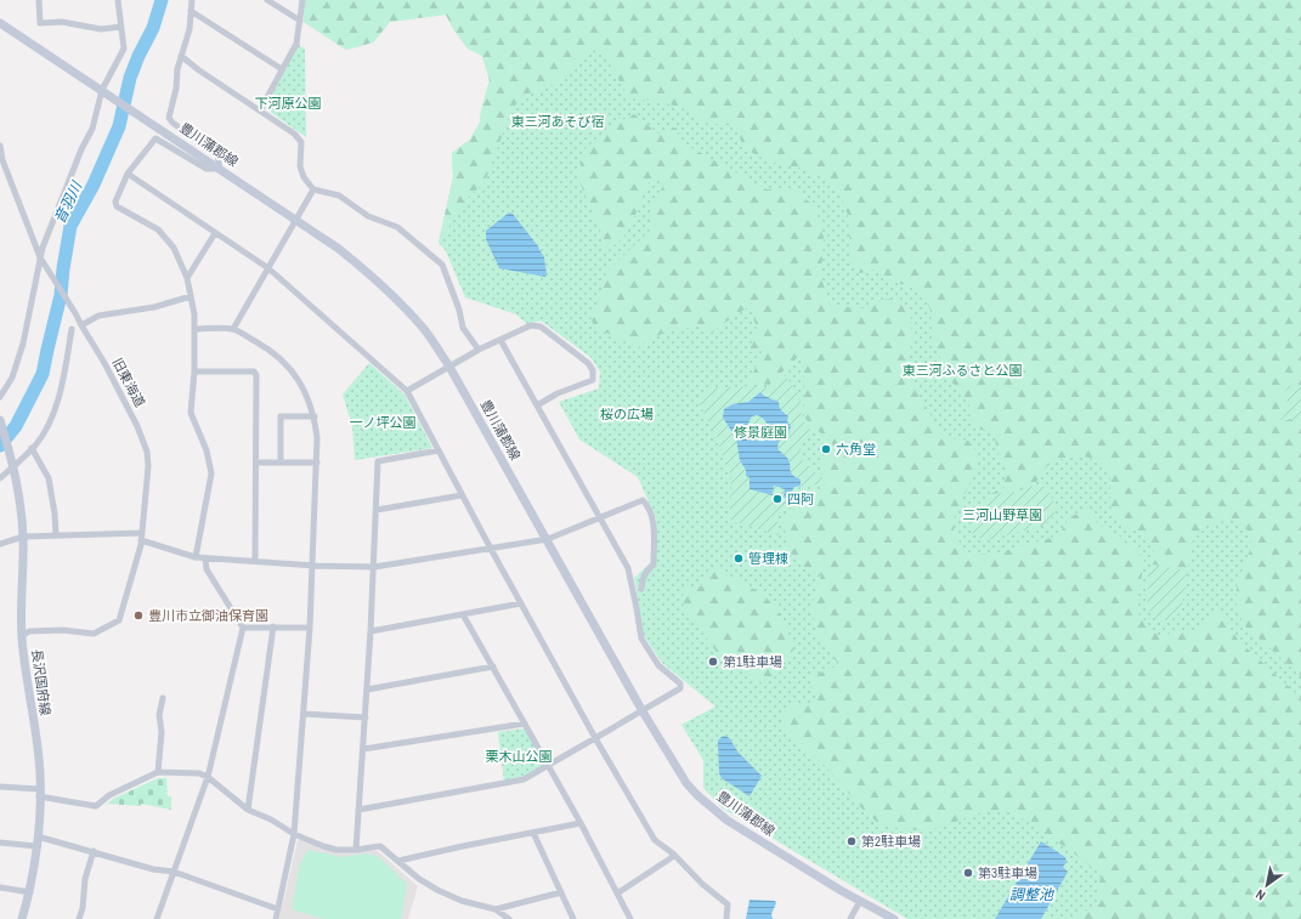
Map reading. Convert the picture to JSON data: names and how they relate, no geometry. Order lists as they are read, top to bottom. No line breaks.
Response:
{"streets":{"main road":["豊川蒲郡線","長沢国府線"],"street":["旧東海道"]},"crossings":[["旧東海道","長沢国府線"]],"water":["音羽川","調整池"],"parks":["下河原公園","東三河あそび宿","東三河ふるさと公園","桜の広場","一ノ坪公園","修景庭園","三河山野草園","栗木山公園"],"places":["六角堂","四阿","管理棟","豊川市立御油保育園","第1駐車場","第2駐車場","第3駐車場"],"north":"bottom left"}
